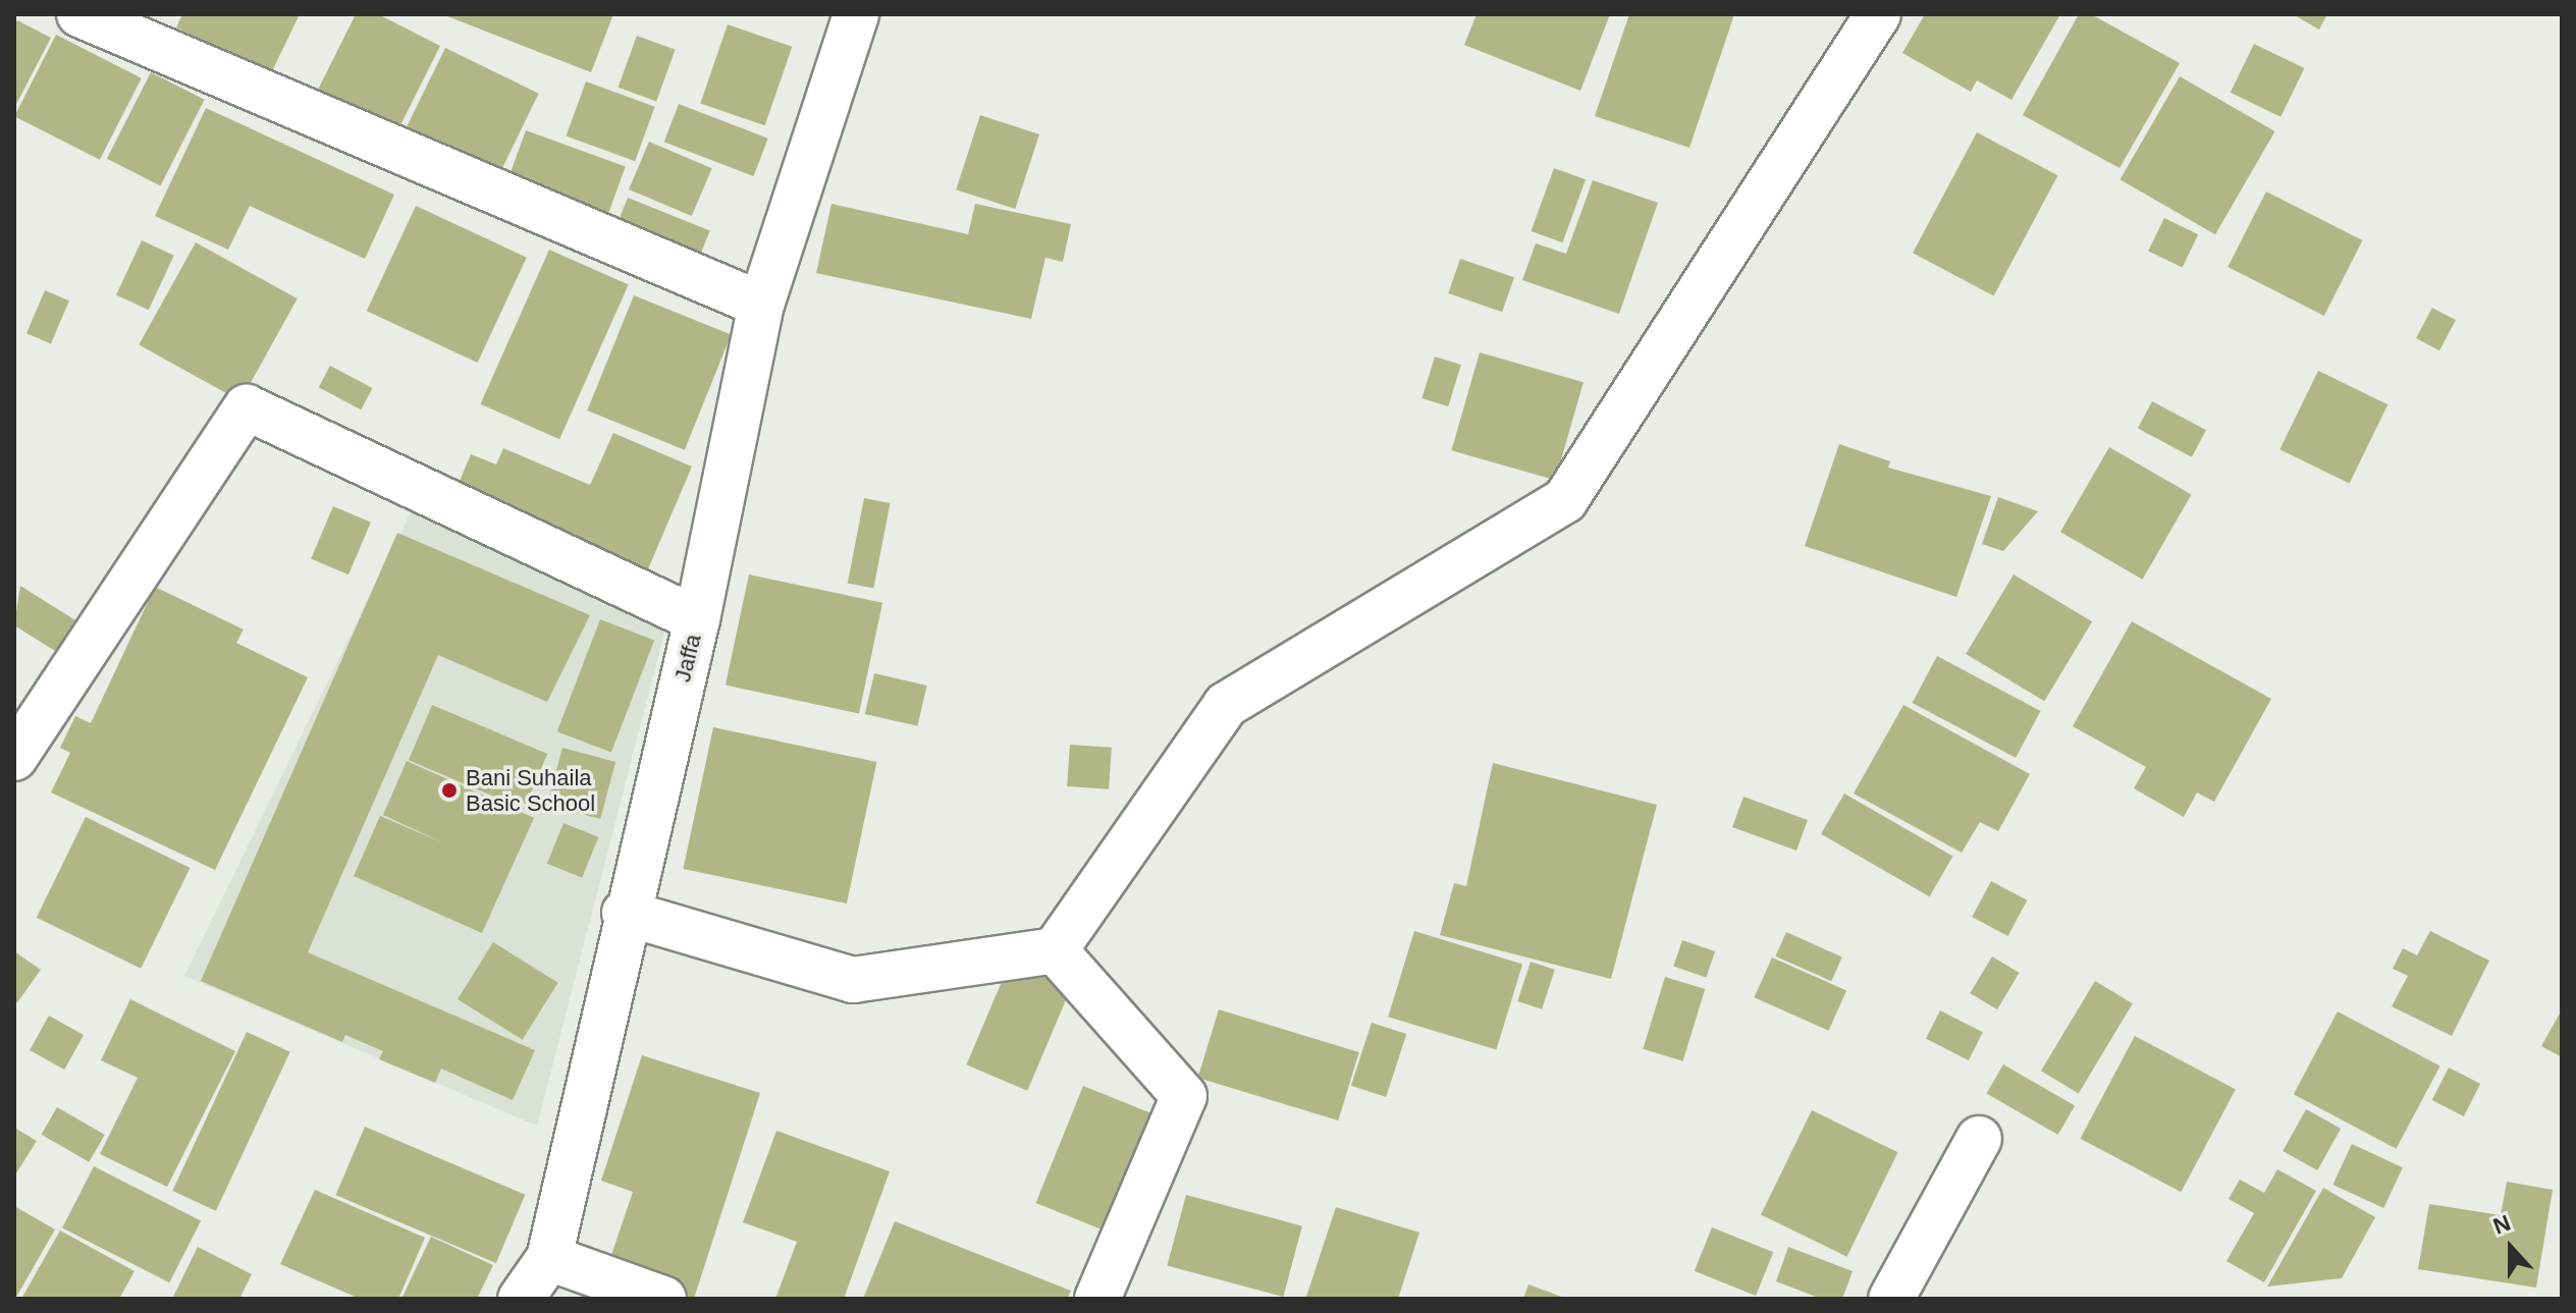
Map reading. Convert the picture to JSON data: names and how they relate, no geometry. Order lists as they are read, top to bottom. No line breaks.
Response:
{"streets":{"street":["Jaffa"]},"places":["Bani Suhaila Basic School"],"north":"top"}
